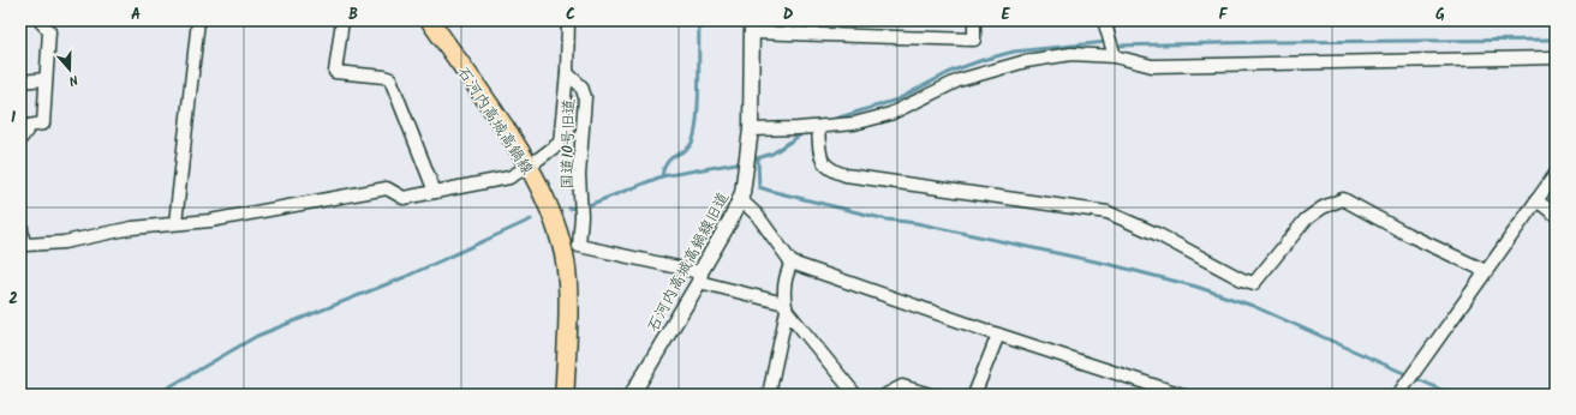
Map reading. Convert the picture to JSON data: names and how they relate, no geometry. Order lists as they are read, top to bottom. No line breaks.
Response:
{"streets":{"main road":["石河内高城高鍋線"],"street":["国道10号旧道","石河内高城高鍋線旧道"]},"crossings":[["国道10号旧道","石河内高城高鍋線旧道"]],"north":"bottom","grid":{"columns":["A","B","C","D","E","F","G"],"rows":["1","2"]}}
